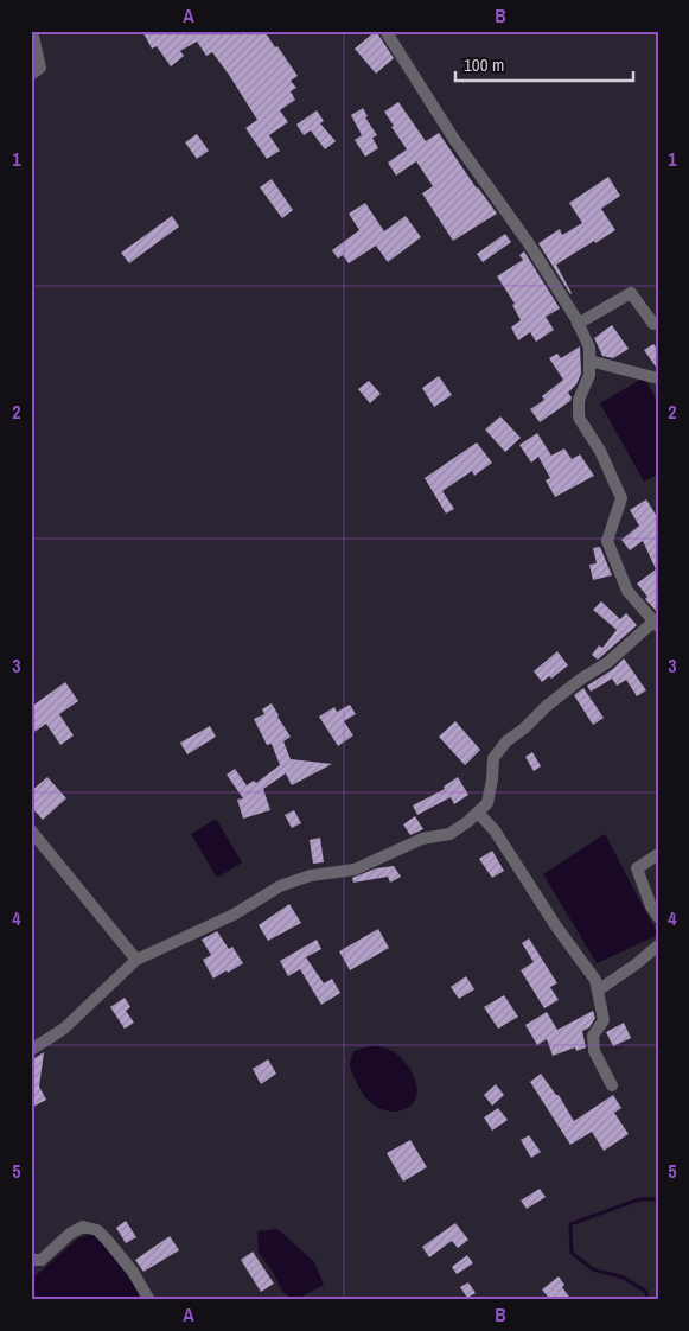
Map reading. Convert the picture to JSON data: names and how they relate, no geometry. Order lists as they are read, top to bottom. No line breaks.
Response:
{"scale_bar":"100 m","grid":{"columns":["A","B"],"rows":["1","2","3","4","5"]}}
